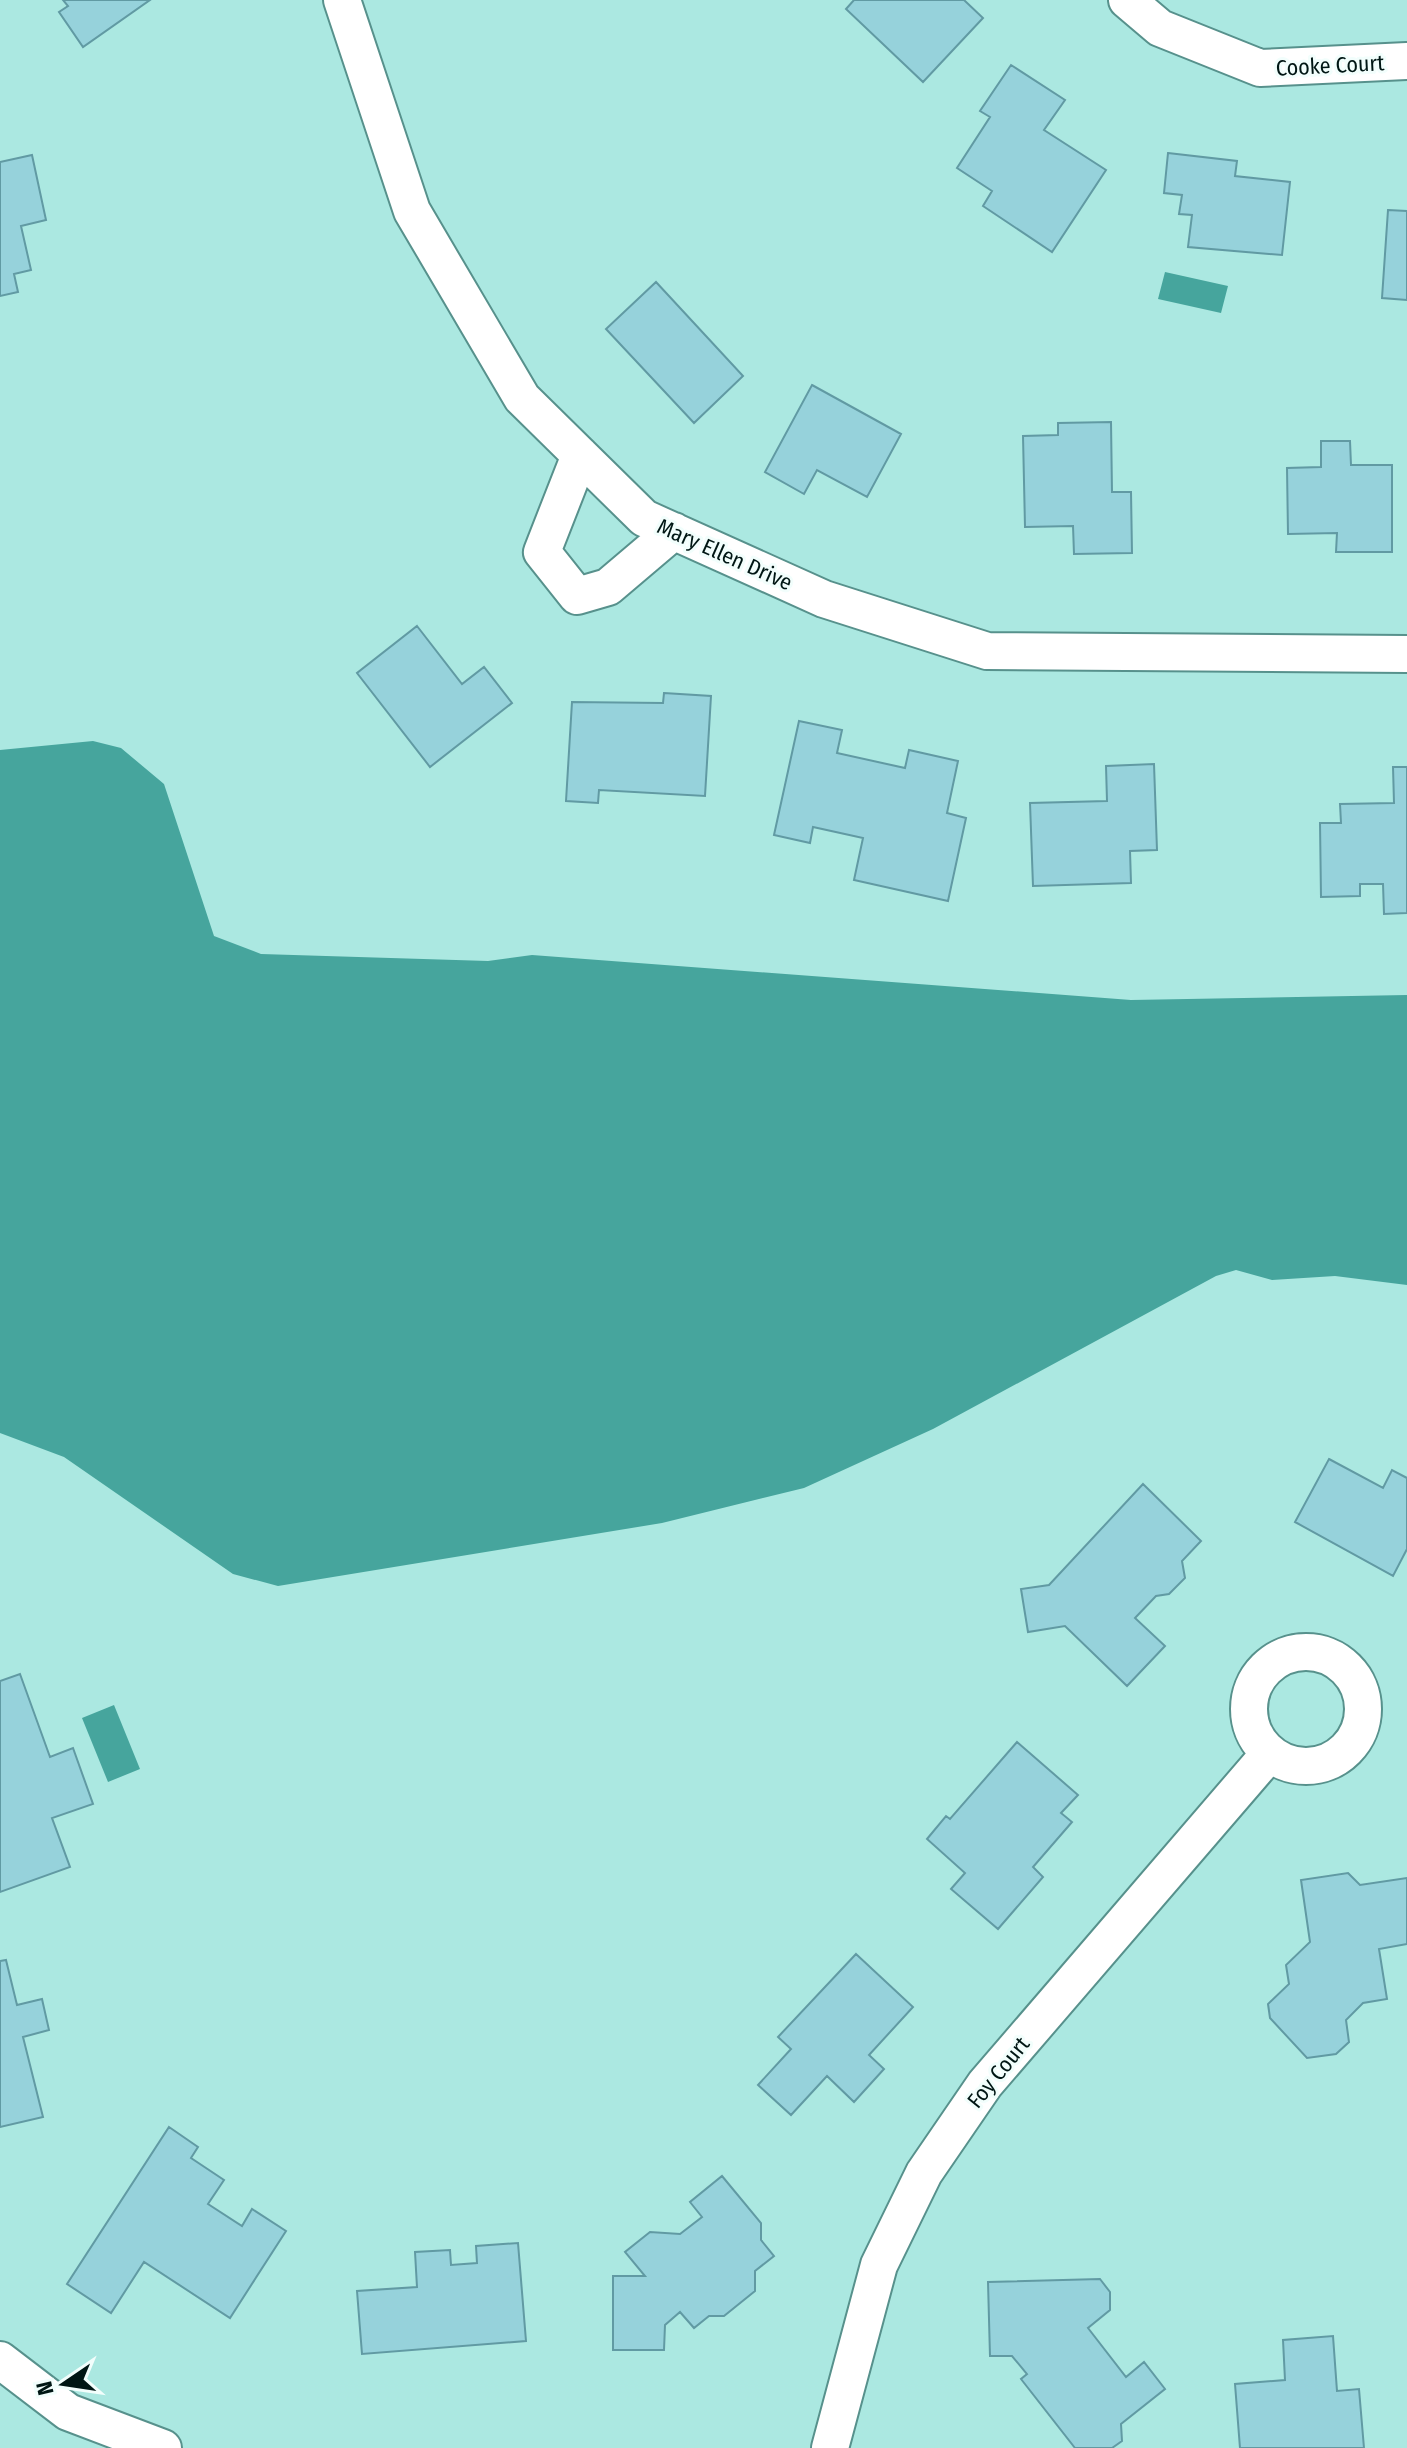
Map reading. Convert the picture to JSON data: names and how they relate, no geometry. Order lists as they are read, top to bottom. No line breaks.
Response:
{"streets":{"street":["Cooke Court","Mary Ellen Drive","Foy Court"]},"north":"left"}
